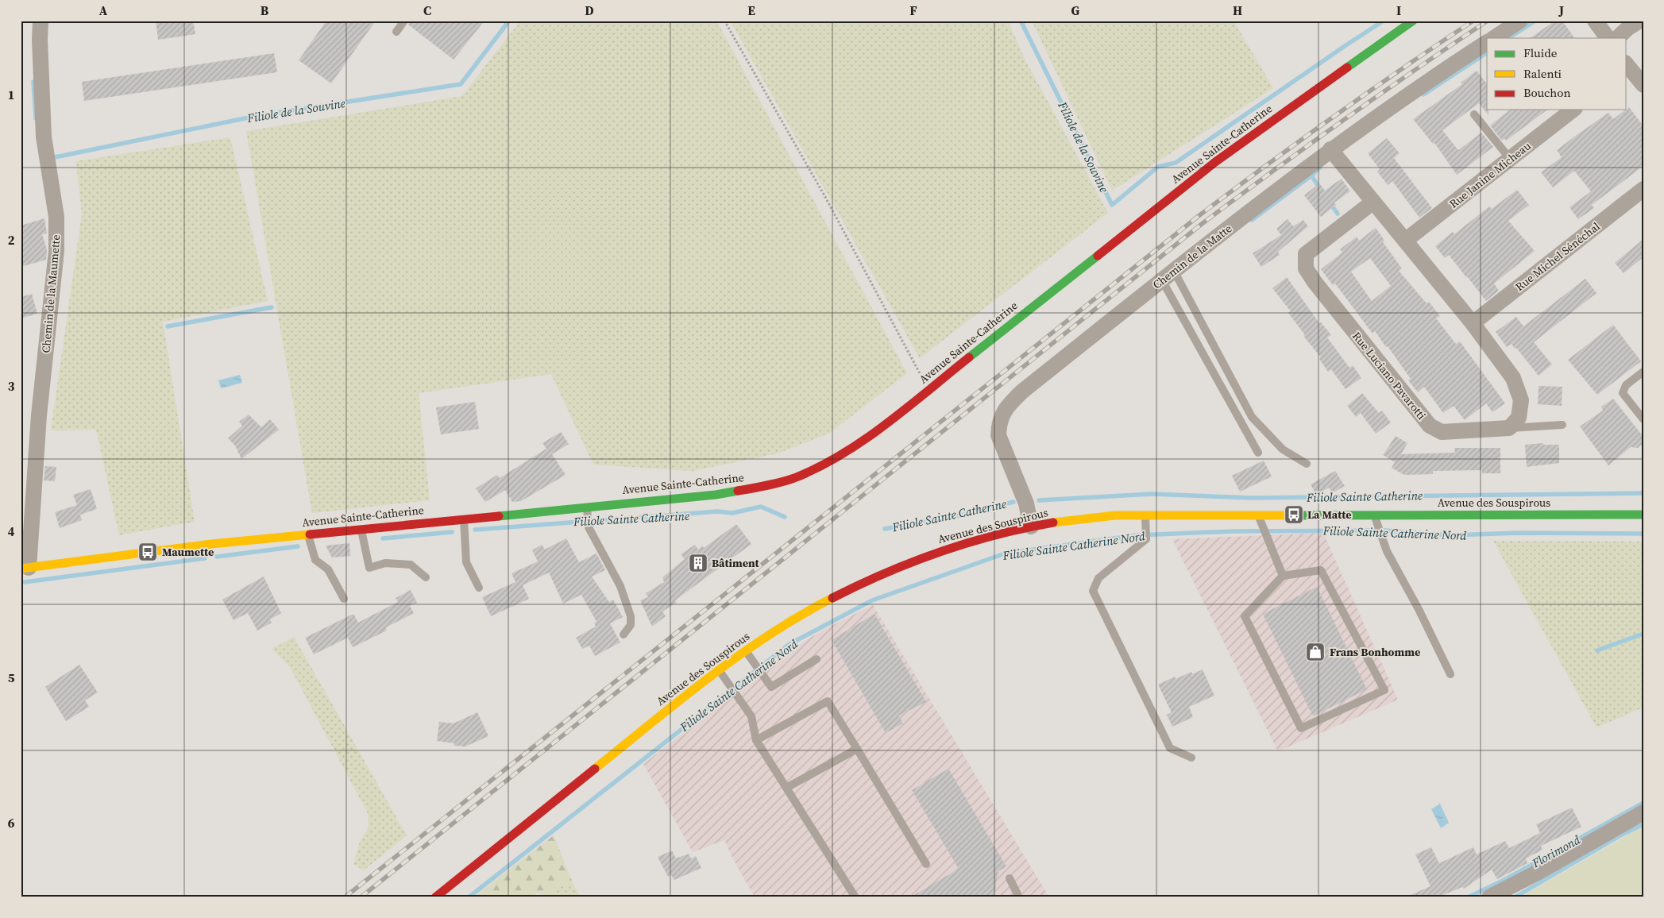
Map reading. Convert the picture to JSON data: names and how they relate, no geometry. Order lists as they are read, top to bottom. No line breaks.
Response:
{"streets":{"main road":["Avenue Sainte-Catherine","Avenue des Souspirous"],"street":["Rue Janine Micheau","Chemin de la Matte","Rue Michel Sénéchal","Chemin de la Maumette","Rue Luciano Pavarotti"]},"crossings":[["Avenue Sainte-Catherine","Chemin de la Maumette"],["Chemin de la Matte","Avenue des Souspirous"]],"water":["Filiole de la Souvine","Filiole Sainte Catherine","Filiole Sainte Catherine Nord","Florimond"],"places":{"bus stop":["La Matte","Maumette"],"building":["Bâtiment"],"shop":["Frans Bonhomme"]},"legend":["Fluide","Ralenti","Bouchon"],"grid":{"columns":["A","B","C","D","E","F","G","H","I","J"],"rows":["1","2","3","4","5","6"]}}
